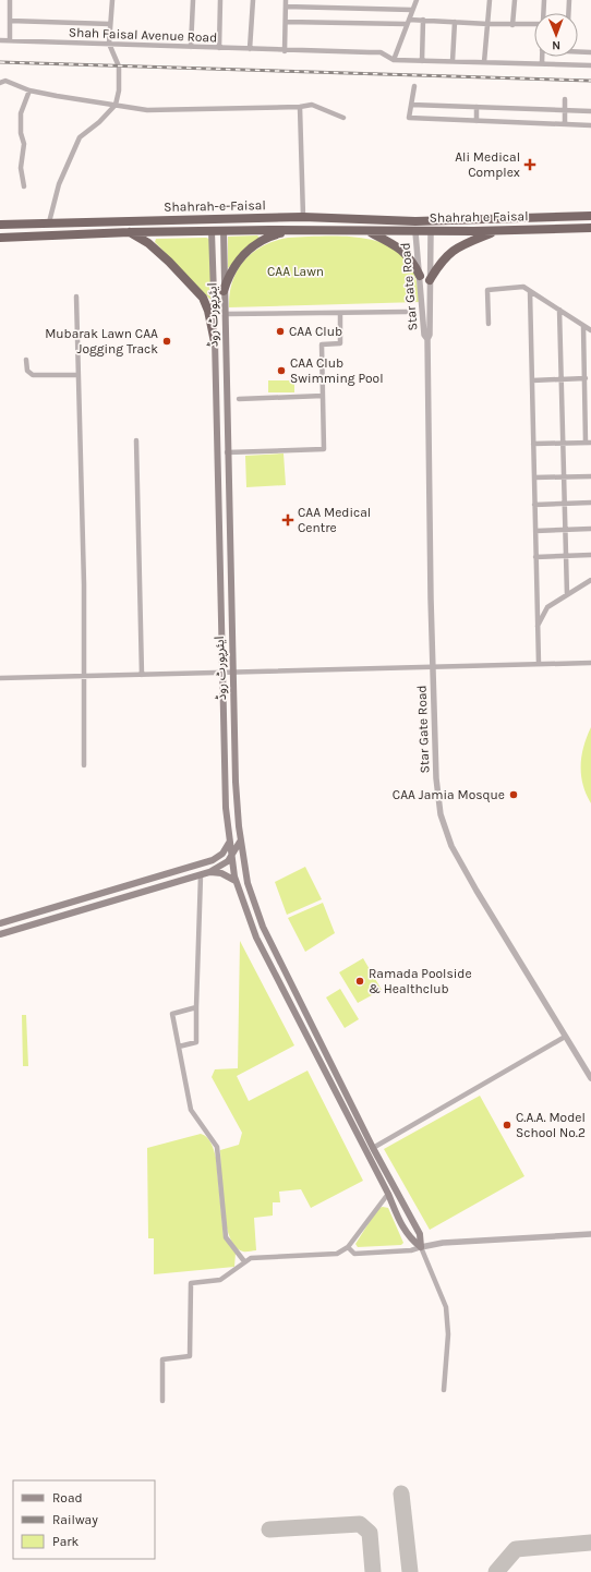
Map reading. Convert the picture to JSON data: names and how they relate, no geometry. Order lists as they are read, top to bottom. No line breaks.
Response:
{"streets":{"highway":["Shahrah-e-Faisal","Shahrah e Faisal"],"main road":["ایئرپورٹ روڈ"],"street":["Shah Faisal Avenue Road","Star Gate Road"]},"crossings":[["Shahrah-e-Faisal","Shahrah e Faisal"],["Shahrah-e-Faisal","ایئرپورٹ روڈ"],["Shahrah e Faisal","Star Gate Road"]],"parks":["CAA Lawn"],"places":{"health":["Ali Medical Complex","CAA Medical Centre"],"other":["CAA Club","Mubarak Lawn CAA Jogging Track","CAA Club Swimming Pool","CAA Jamia Mosque","Ramada Poolside & Healthclub","C.A.A. Model School No.2"]},"legend":["Road","Railway","Park"],"north":"bottom"}
